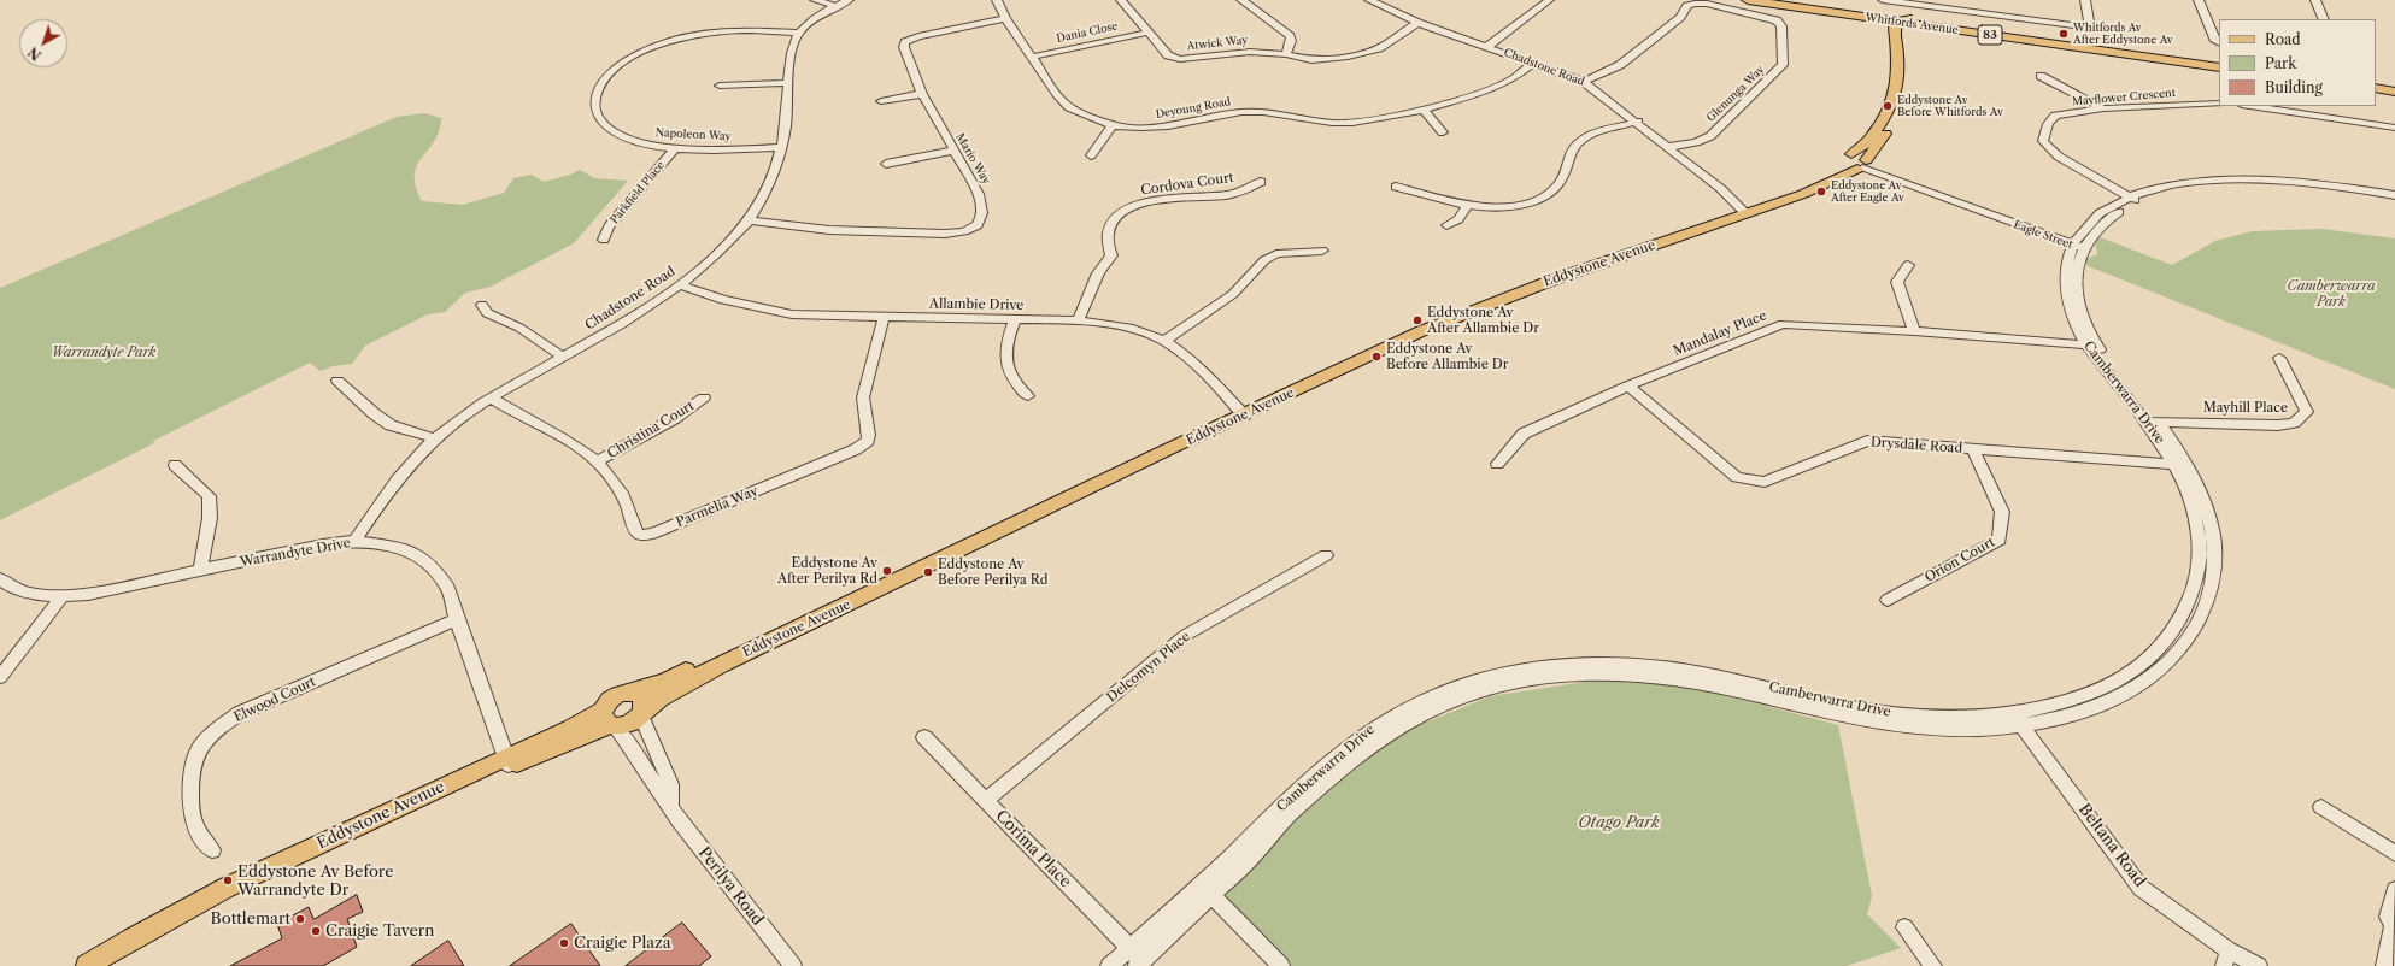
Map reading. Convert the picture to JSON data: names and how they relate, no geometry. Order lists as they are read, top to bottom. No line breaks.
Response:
{"streets":{"main road":["Whitfords Avenue","83","Eddystone Avenue"],"street":["Dania Close","Atwick Way","Chadstone Road","Glenunga Way","Mayflower Crescent","Deyoung Road","Napoleon Way","Mario Way","Cordova Court","Parkfield Place","Eagle Street","Allambie Drive","Mandalay Place","Camberwarra Drive","Mayhill Place","Christina Court","Drysdale Road","Parmelia Way","Warrandyte Drive","Orion Court","Delcomyn Place","Elwood Court","Beltana Road","Corima Place","Perilya Road"]},"crossings":[["Whitfords Avenue","Eddystone Avenue"],["Dania Close","Atwick Way"],["Dania Close","Deyoung Road"],["Atwick Way","Chadstone Road"],["Chadstone Road","Glenunga Way"],["Chadstone Road","Deyoung Road"],["Chadstone Road","Napoleon Way"],["Chadstone Road","Mario Way"],["Chadstone Road","Eddystone Avenue"],["Chadstone Road","Allambie Drive"],["Chadstone Road","Parmelia Way"],["Chadstone Road","Warrandyte Drive"],["Mayflower Crescent","Camberwarra Drive"],["Deyoung Road","Mario Way"],["Napoleon Way","Parkfield Place"],["Cordova Court","Allambie Drive"],["Eagle Street","Eddystone Avenue"],["Eagle Street","Camberwarra Drive"],["Eddystone Avenue","Allambie Drive"],["Eddystone Avenue","Warrandyte Drive"],["Eddystone Avenue","Perilya Road"],["Allambie Drive","Parmelia Way"],["Mandalay Place","Camberwarra Drive"],["Mandalay Place","Drysdale Road"],["Camberwarra Drive","Mayhill Place"],["Camberwarra Drive","Drysdale Road"],["Camberwarra Drive","Beltana Road"],["Camberwarra Drive","Corima Place"],["Christina Court","Parmelia Way"],["Drysdale Road","Orion Court"],["Warrandyte Drive","Elwood Court"],["Delcomyn Place","Corima Place"]],"parks":["Camberwarra Park","Warrandyte Park","Otago Park"],"places":["Whitfords Av After Eddystone Av","Eddystone Av Before Whitfords Av","Eddystone Av After Eagle Av","Eddystone Av After Allambie Dr","Eddystone Av Before Allambie Dr","Eddystone Av After Perilya Rd","Eddystone Av Before Perilya Rd","Eddystone Av Before Warrandyte Dr","Bottlemart","Craigie Tavern","Craigie Plaza"],"legend":["Road","Park","Building"],"north":"bottom left"}
